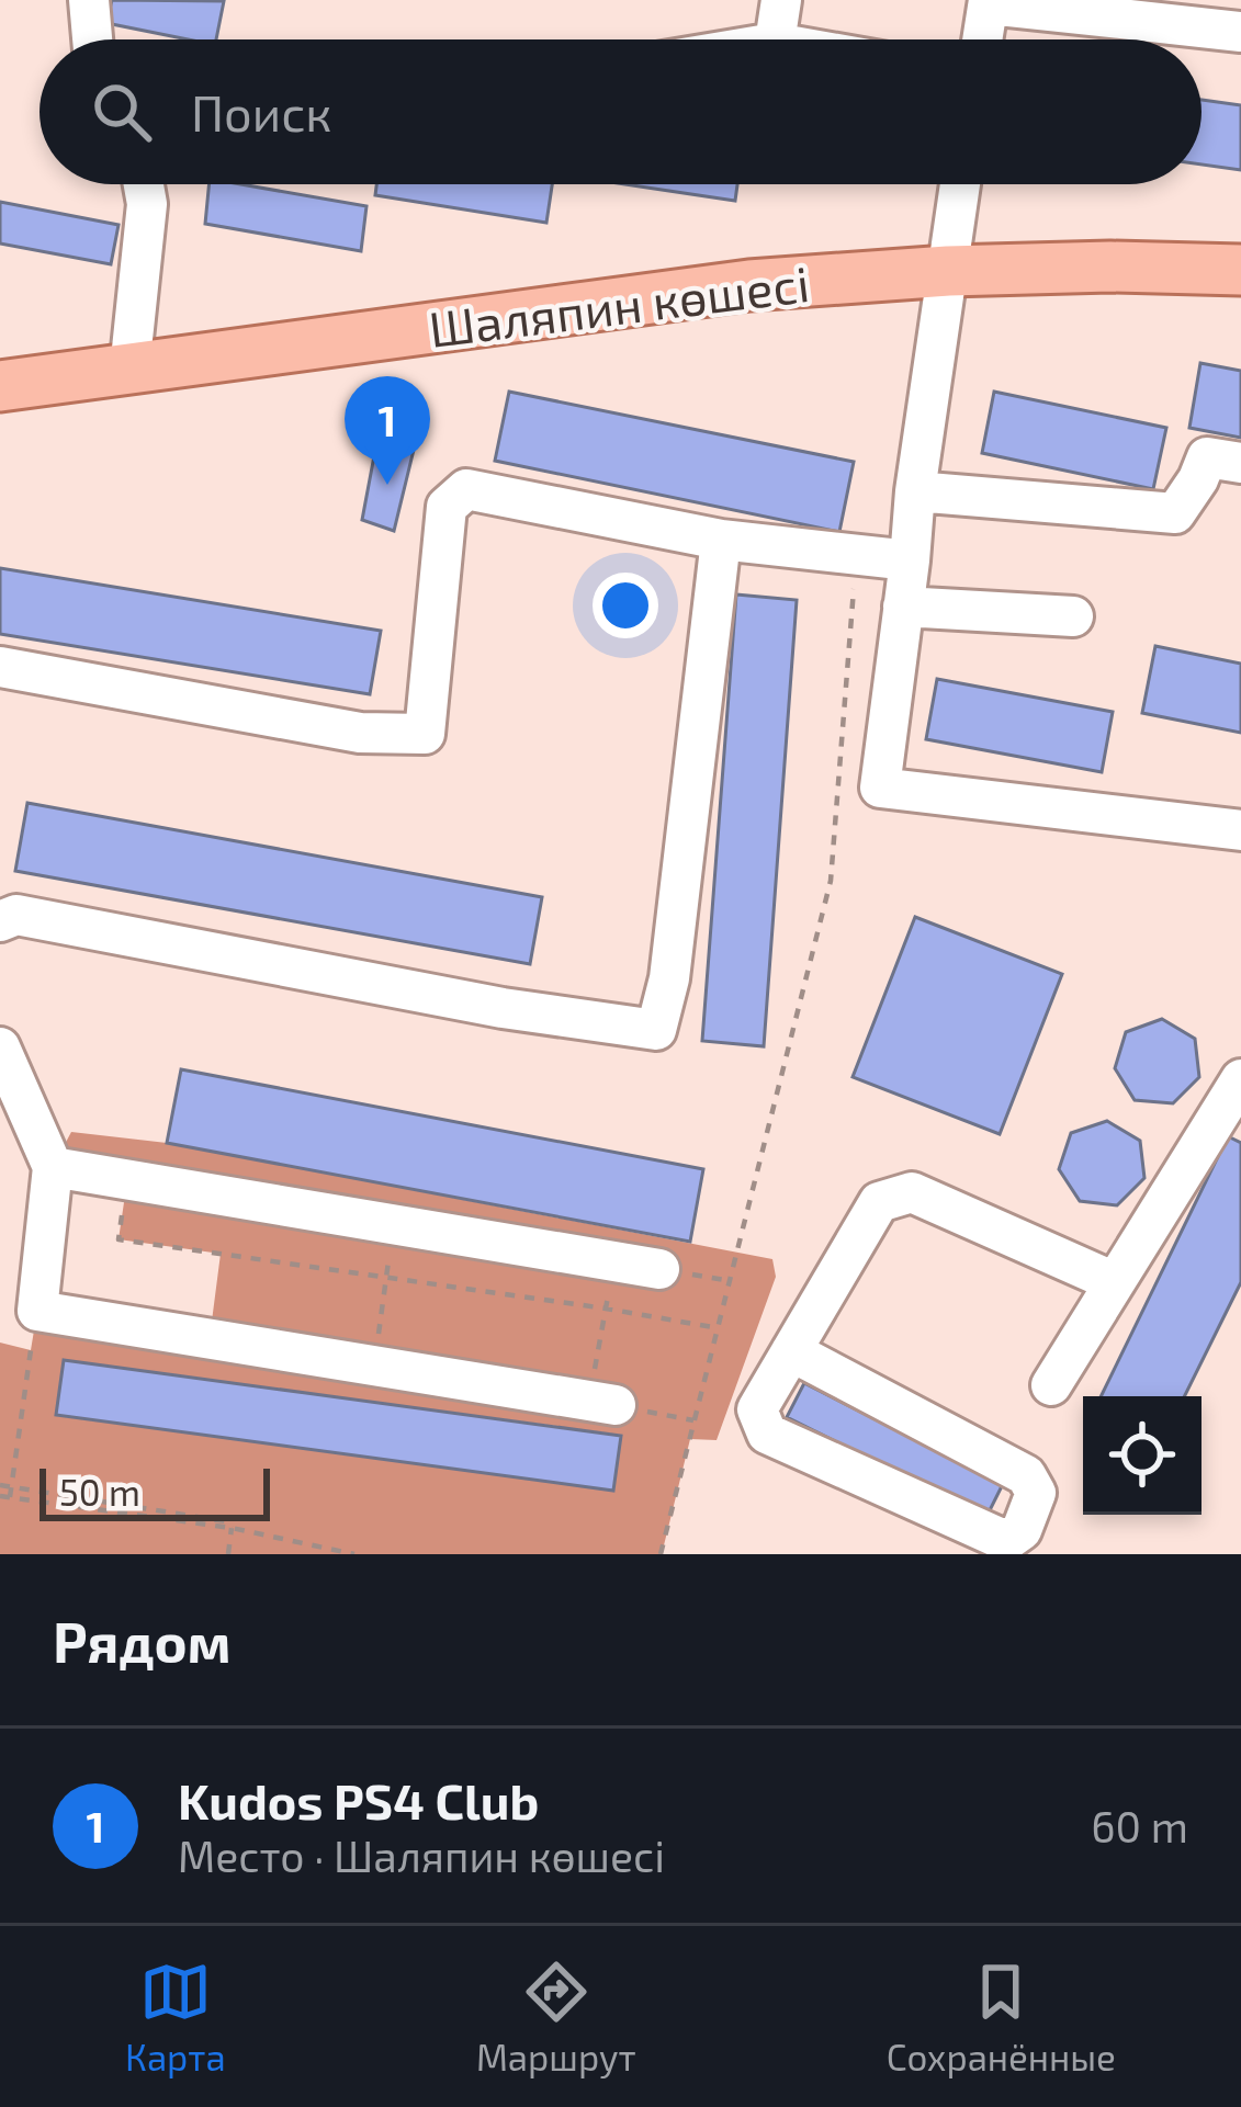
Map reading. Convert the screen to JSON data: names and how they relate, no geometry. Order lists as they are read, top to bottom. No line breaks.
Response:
{"streets":{"main road":["Шаляпин көшесі"]},"scale_bar":"50 m","page":{"search":"Поиск","pins":"1","scale":"50 m","heading":"Рядом","list":[{"mark":"1","name":"Kudos PS4 Club","note":"Место · Шаляпин көшесі","value":"60 m"}],"nav":["Карта","Маршрут","Сохранённые"]}}
